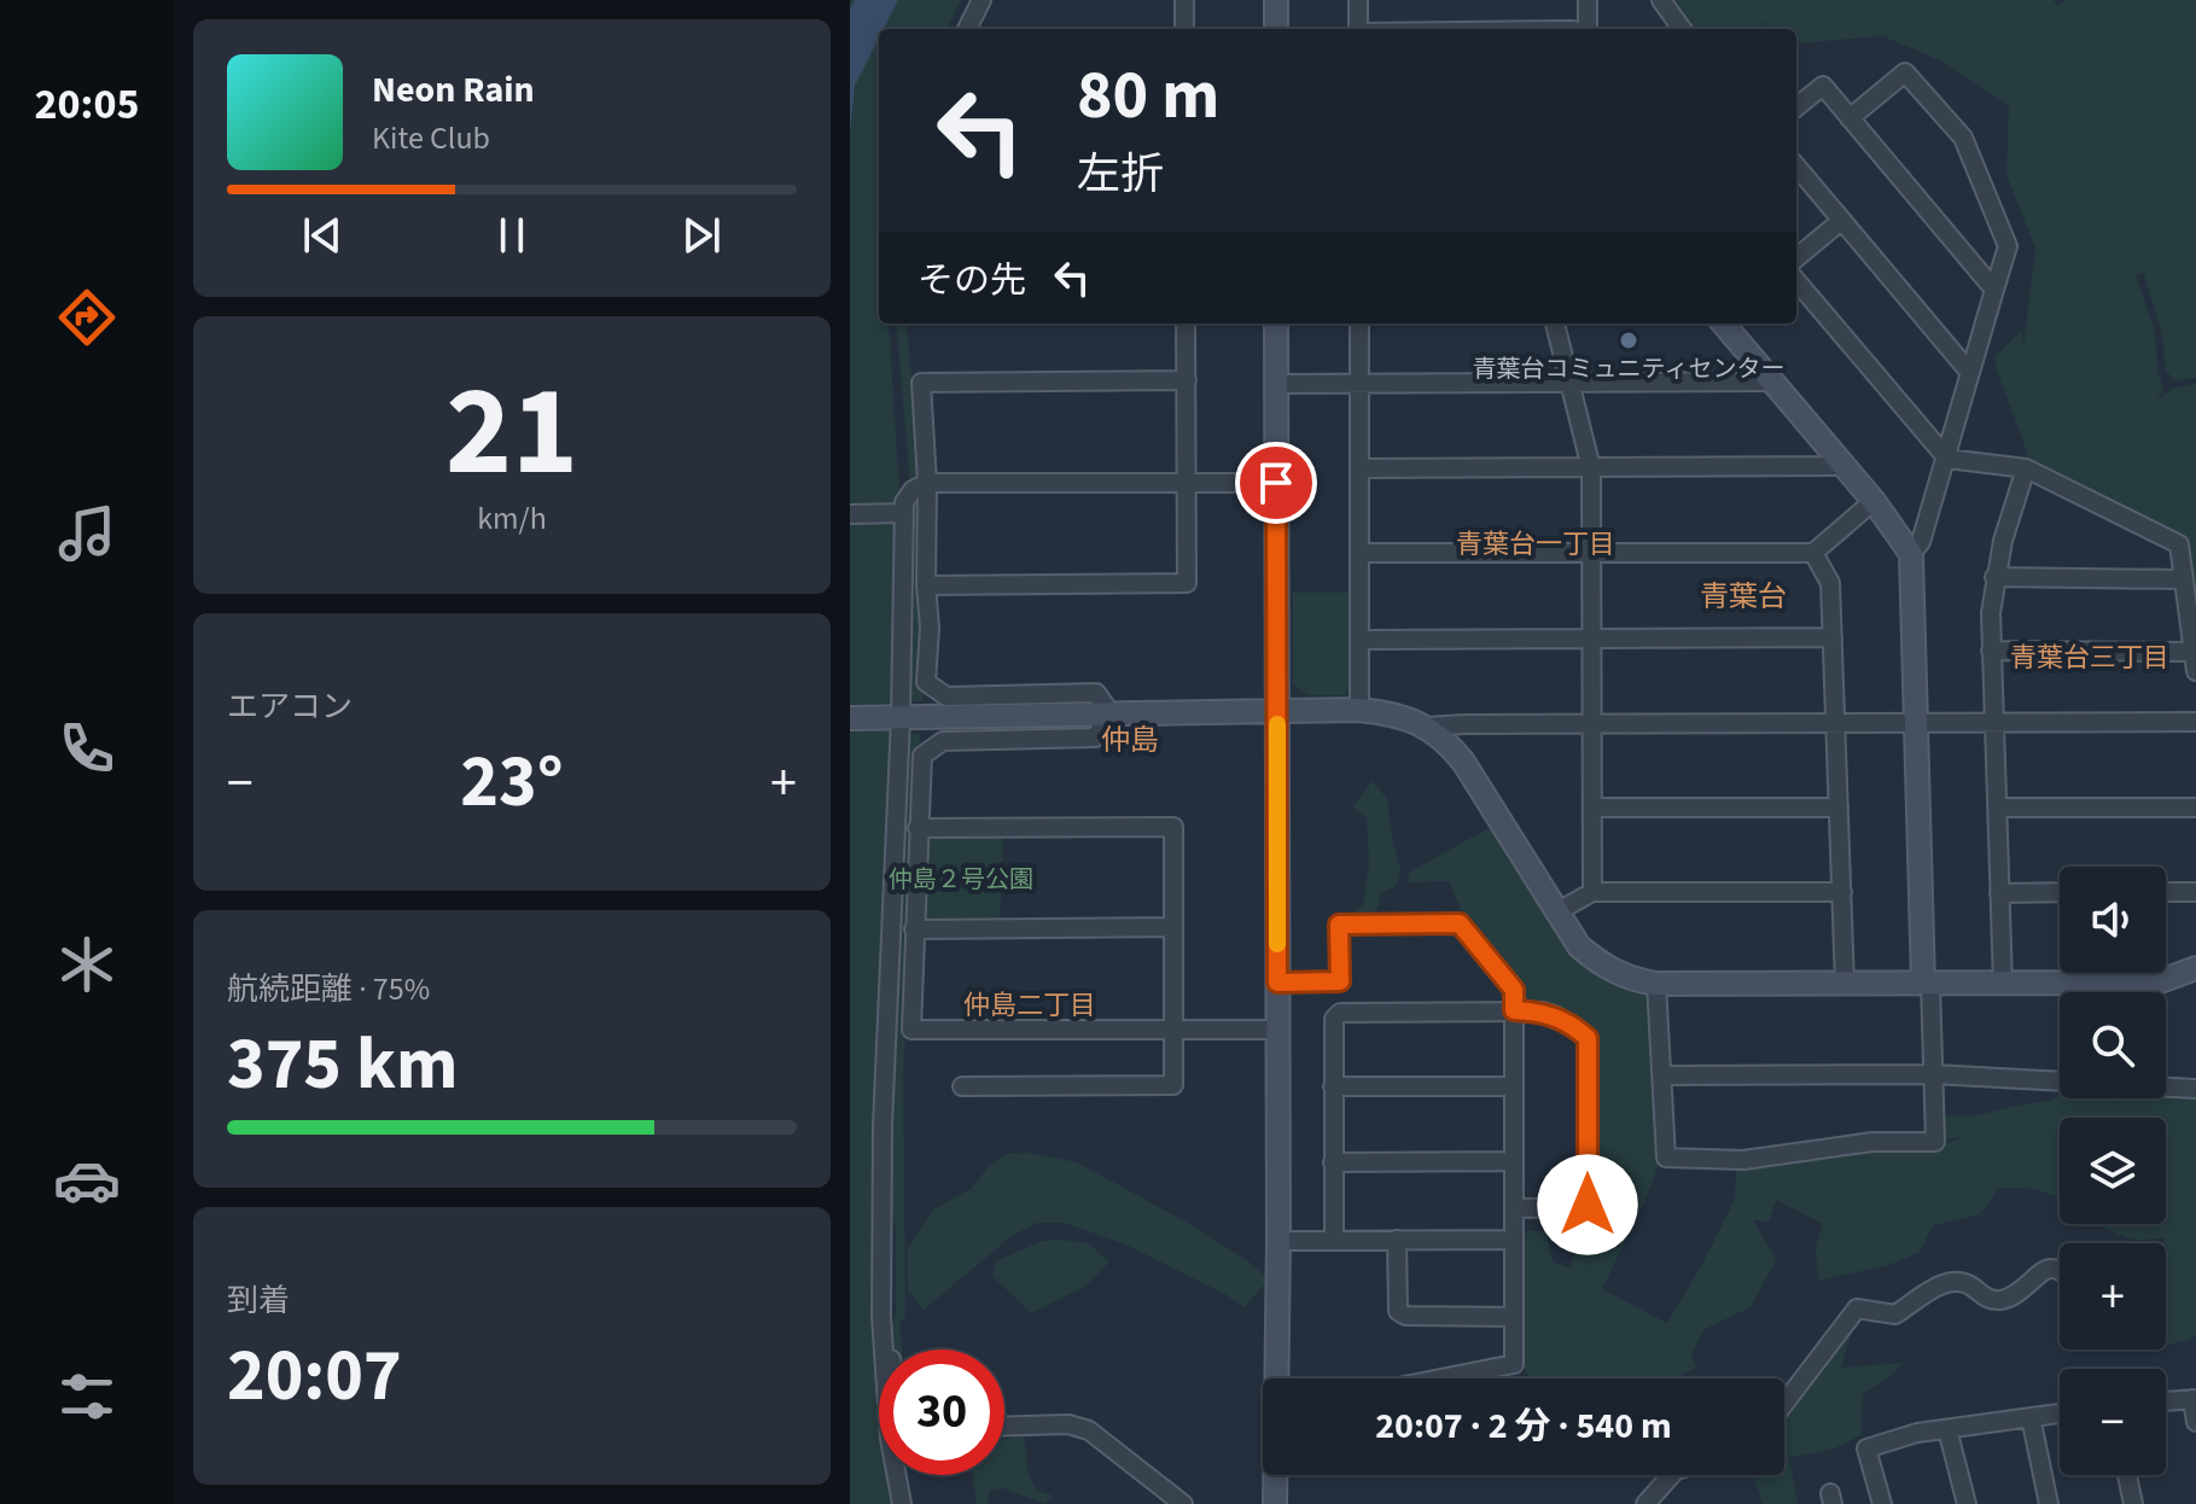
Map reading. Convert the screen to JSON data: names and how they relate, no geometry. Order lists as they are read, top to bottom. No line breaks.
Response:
{"districts":["青葉台一丁目","青葉台","青葉台三丁目","仲島","仲島二丁目"],"parks":["仲島２号公園"],"places":["青葉台コミュニティセンター"],"page":{"tabs":"20:05","turn":["80 m","左折"],"song":["Neon Rain","Kite Club"],"then":"その先","tile":[["21","km/h"],"エアコン",["航続距離 · 75%","375 km"],["到着","20:07"]],"heat":["−","23°","+"],"map_buttons":["+","−"],"limit":"30","trip":"20:07 · 2 分 · 540 m"}}
